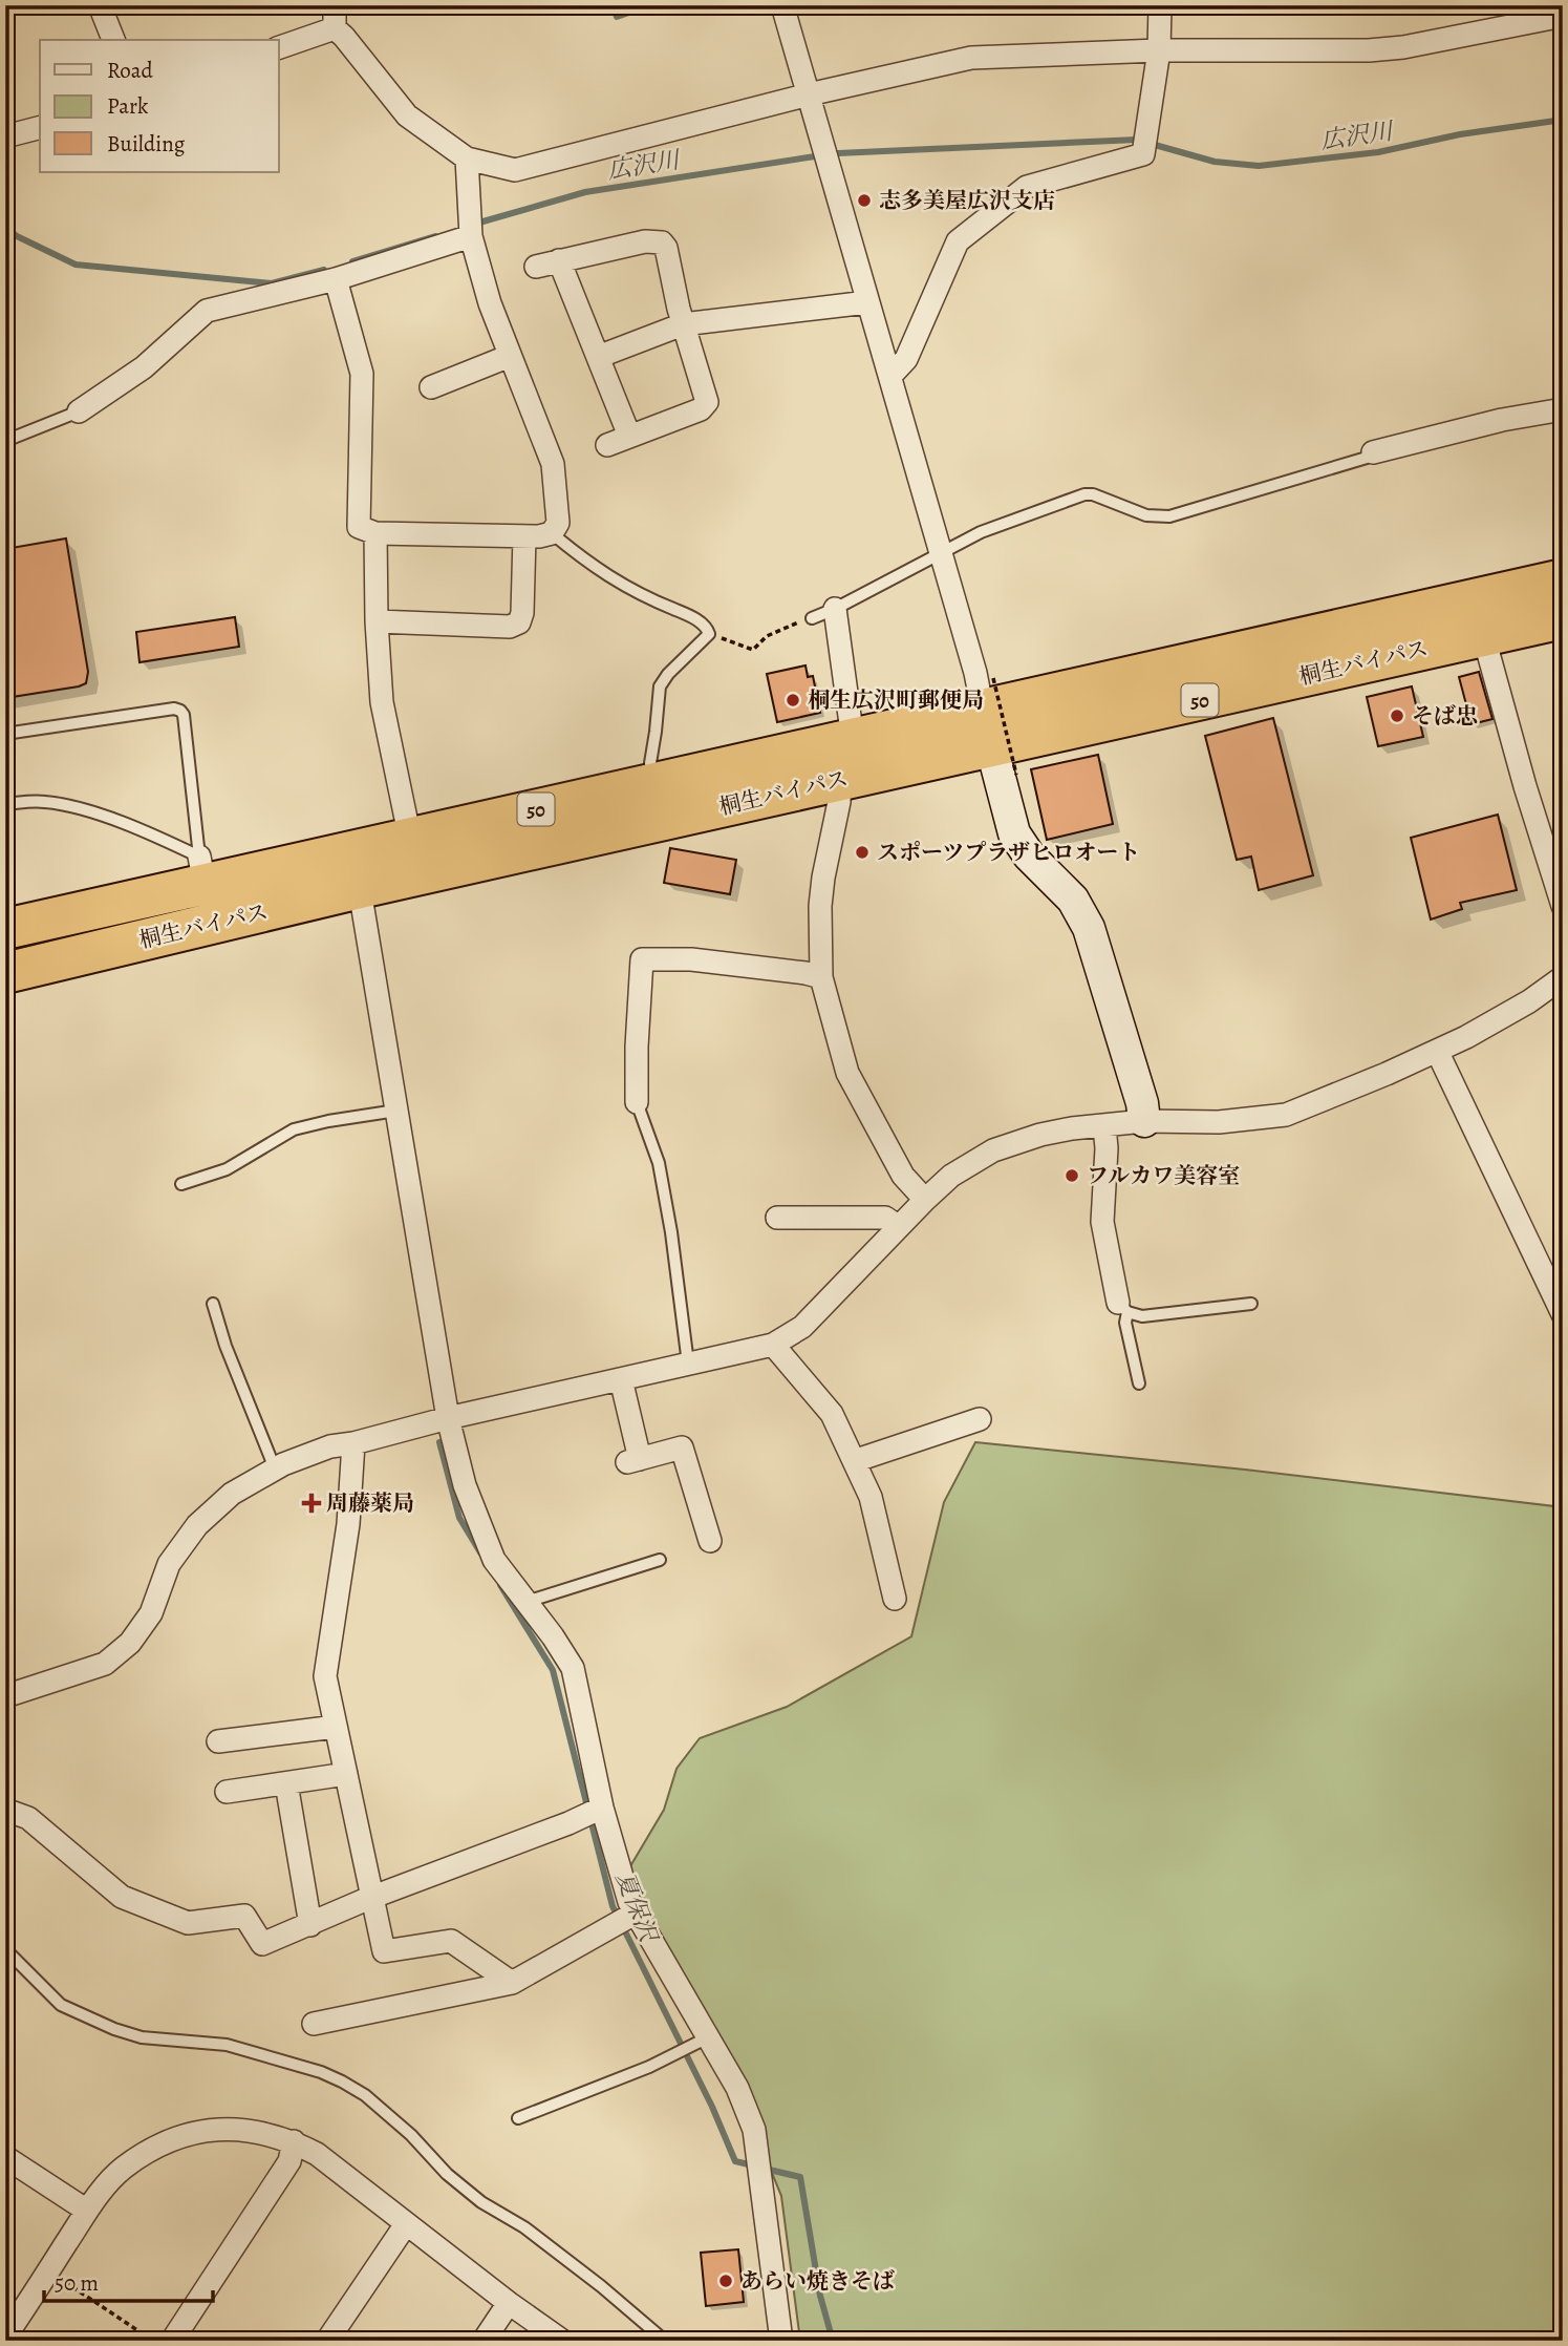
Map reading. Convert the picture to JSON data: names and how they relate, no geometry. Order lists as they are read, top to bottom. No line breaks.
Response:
{"streets":{"highway":["桐生バイパス","50"]},"water":["広沢川","夏保沢"],"places":{"other":["志多美屋広沢支店","桐生広沢町郵便局","そば忠","スポーツプラザヒロオート","フルカワ美容室","あらい焼きそば"],"health":["周藤薬局"]},"legend":["Road","Park","Building"],"scale_bar":"50 m"}
